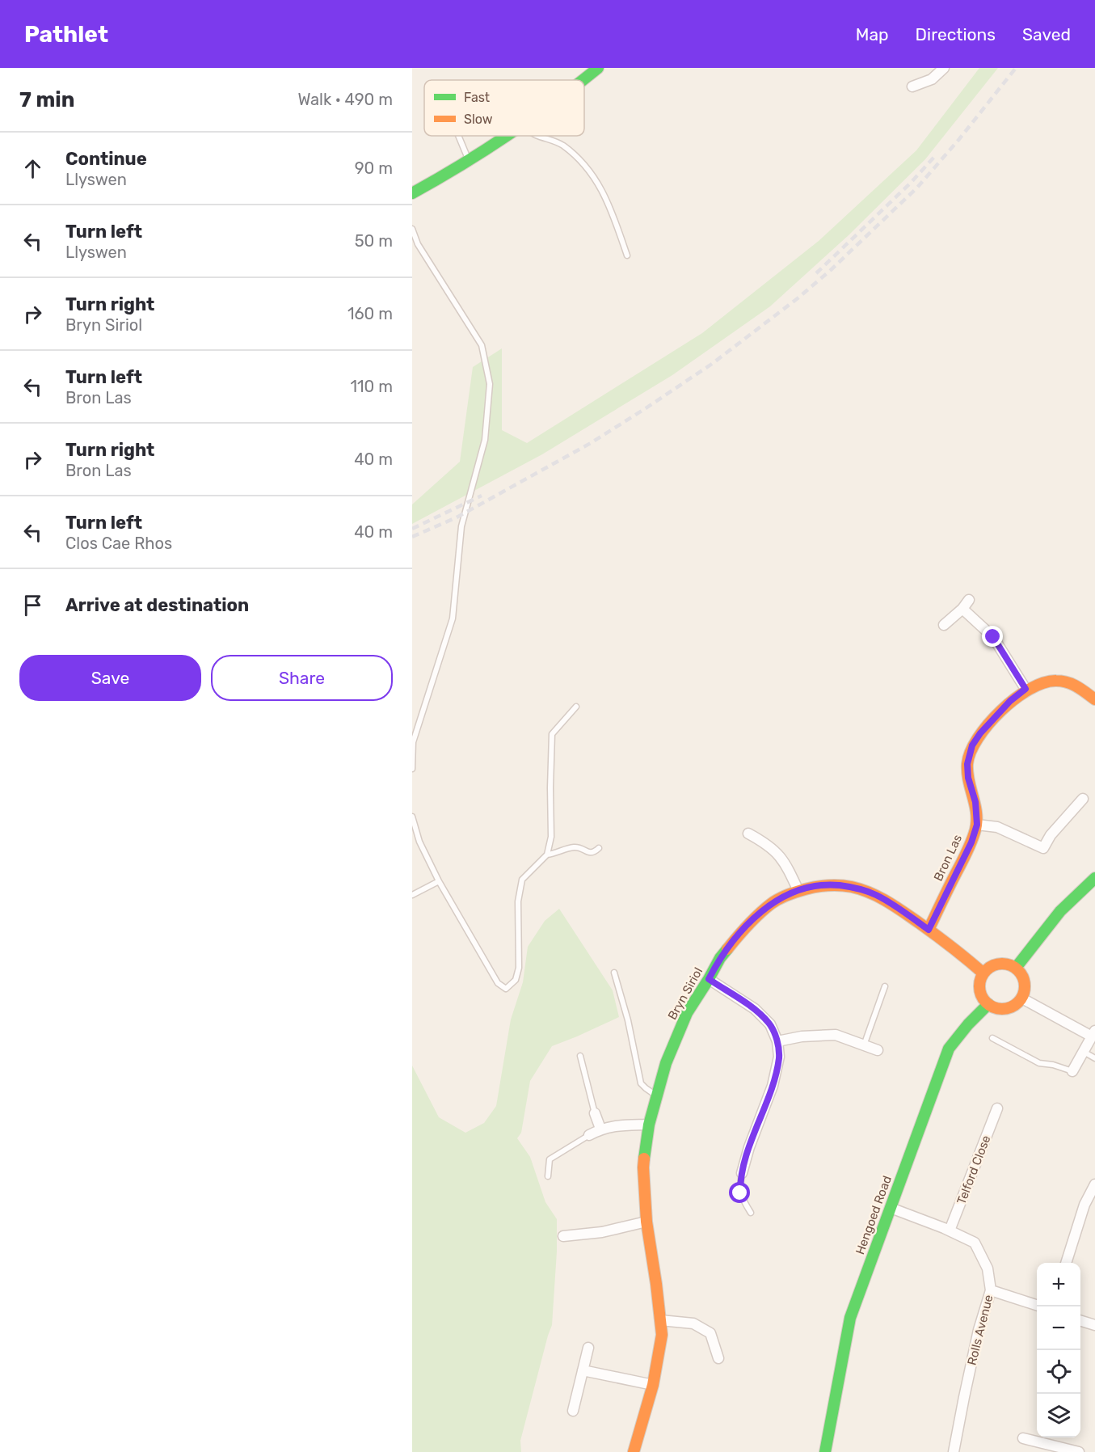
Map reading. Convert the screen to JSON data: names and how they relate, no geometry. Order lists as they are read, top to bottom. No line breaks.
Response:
{"streets":{"street":["Bron Las","Bryn Siriol","Telford Close","Hengoed Road","Rolls Avenue"]},"crossings":[["Bron Las","Bryn Siriol"],["Bryn Siriol","Hengoed Road"],["Telford Close","Rolls Avenue"],["Hengoed Road","Rolls Avenue"]],"legend":["Fast","Slow"],"page":{"header":"Pathlet","nav":["Map","Directions","Saved"],"heading":["7 min","Walk · 490 m"],"list":[["Continue","Llyswen","90 m"],["Turn left","Llyswen","50 m"],["Turn right","Bryn Siriol","160 m"],["Turn left","Bron Las","110 m"],["Turn right","Bron Las","40 m"],["Turn left","Clos Cae Rhos","40 m"],"Arrive at destination"],"buttons":["Save","Share"],"map_buttons":["+","−"]}}
